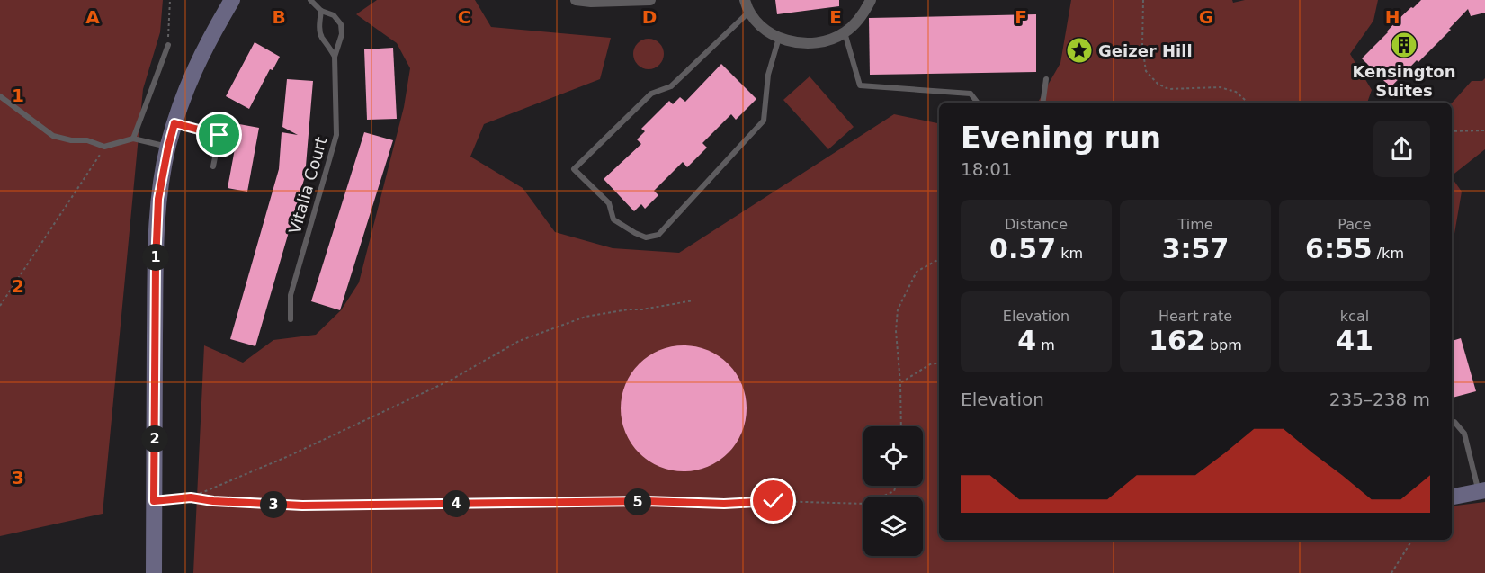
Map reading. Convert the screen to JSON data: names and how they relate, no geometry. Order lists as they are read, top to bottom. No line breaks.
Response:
{"streets":{"lane":["Vitalia Court"]},"places":{"building":["Kensington Suites"],"place":["Geizer Hill"]},"page":{"heading":["Evening run","18:01"],"stats":[["Distance","0.57 km"],["Time","3:57"],["Pace","6:55 /km"],["Elevation","4 m"],["Heart rate","162 bpm"],["kcal","41"]],"pins":["1","2","5","4","3"],"chart":["Elevation","235–238 m"]},"grid":{"columns":["A","B","C","D","E","F","G","H"],"rows":["1","2","3"]}}
